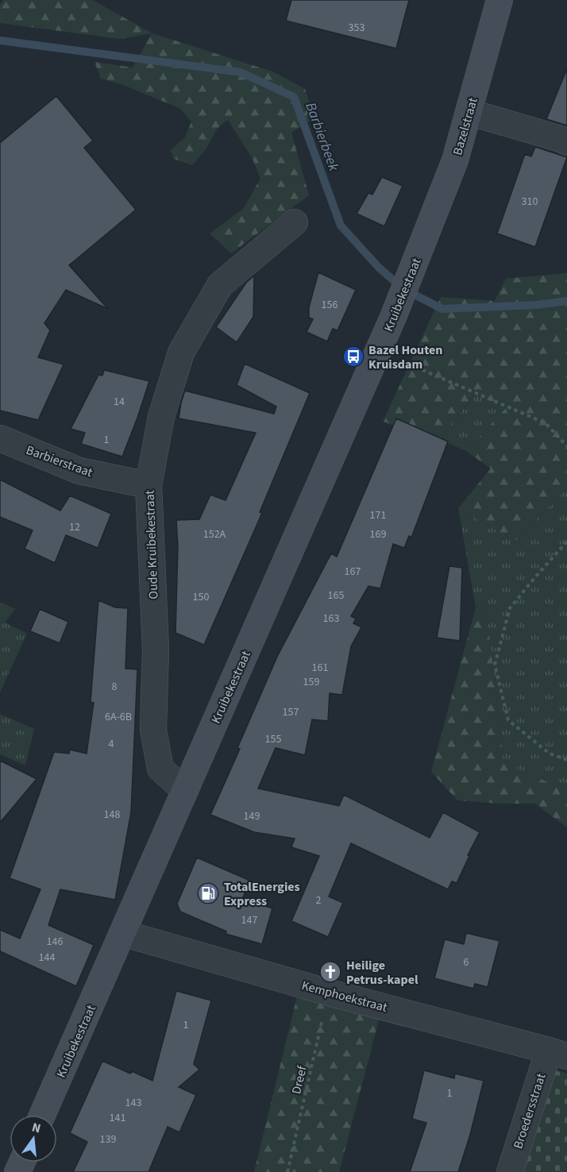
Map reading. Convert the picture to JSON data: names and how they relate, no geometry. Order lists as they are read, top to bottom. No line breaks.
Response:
{"streets":{"main road":["Bazelstraat","Kruibekestraat"],"street":["Barbierstraat","Oude Kruibekestraat","Kemphoekstraat","Broedersstraat"],"path":["Dreef"]},"crossings":[["Bazelstraat","Kruibekestraat"],["Kruibekestraat","Oude Kruibekestraat"],["Kruibekestraat","Kemphoekstraat"],["Barbierstraat","Oude Kruibekestraat"],["Kemphoekstraat","Dreef"],["Kemphoekstraat","Broedersstraat"]],"water":["Barbierbeek"],"places":{"bus stop":["Bazel Houten Kruisdam"],"fuel station":["TotalEnergies Express"],"church":["Heilige Petrus-kapel"]},"house_numbers":["353","310","156","14","1","171","12","152A","169","167","165","150","163","161","159","8","157","6A-6B","155","4","148","149","2","147","146","144","6","1","1","143","141","139"],"north":"top"}
